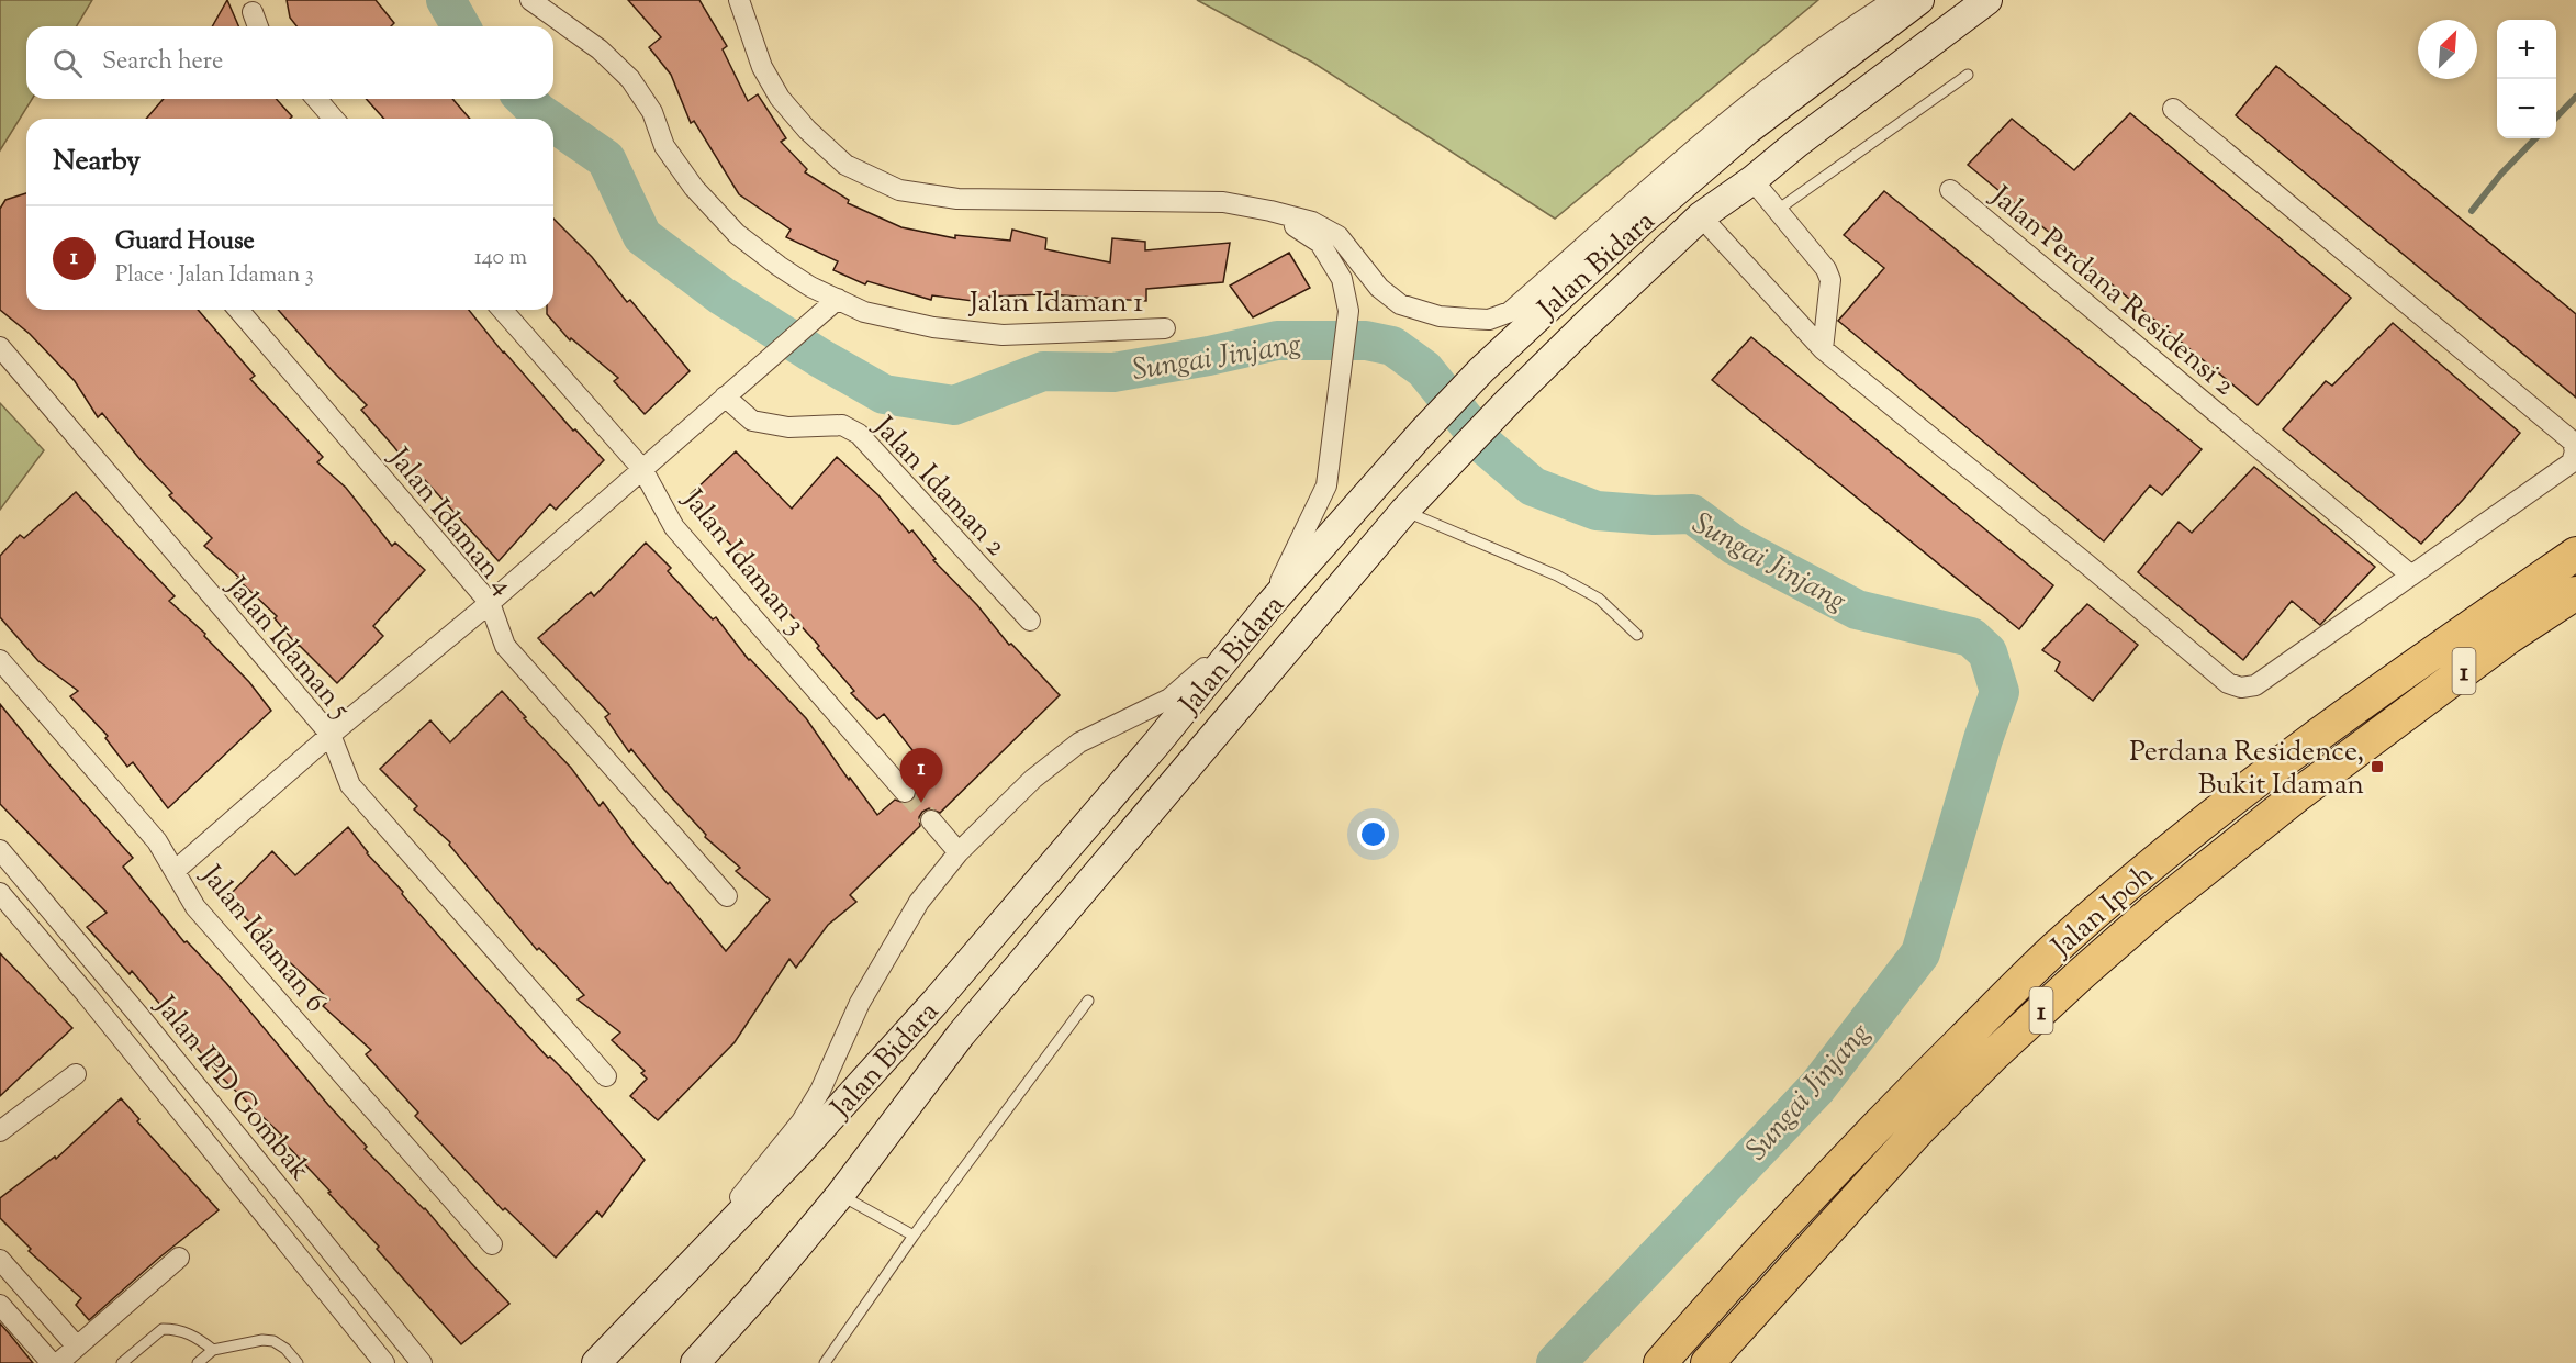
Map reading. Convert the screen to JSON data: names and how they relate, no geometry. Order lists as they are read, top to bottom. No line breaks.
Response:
{"streets":{"highway":["1","Jalan Ipoh"],"main road":["Jalan Bidara"],"street":["Jalan Perdana Residensi 2","Jalan Idaman 1","Jalan Idaman 2","Jalan Idaman 4","Jalan Idaman 3","Jalan Idaman 5","Jalan Idaman 6","Jalan IPD Gombak"]},"water":["Sungai Jinjang"],"places":{"transit":["Perdana Residence, Bukit Idaman"]},"north":"top right","page":{"map_buttons":["+","−"],"search":"Search here","heading":"Nearby","list":[{"mark":"1","name":"Guard House","note":"Place · Jalan Idaman 3","value":"140 m"}],"pins":"1"}}
